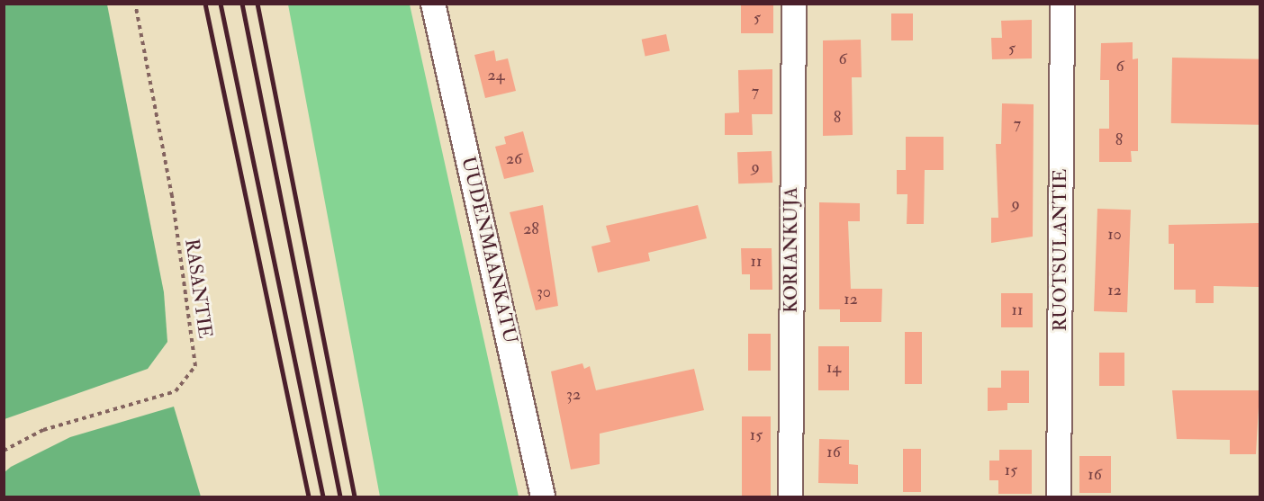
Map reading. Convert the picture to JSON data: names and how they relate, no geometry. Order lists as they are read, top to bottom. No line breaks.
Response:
{"streets":{"street":["UUDENMAANKATU","KORIANKUJA","RUOTSULANTIE"],"path":["RASANTIE"]},"house_numbers":["5","5","6","6","24","7","8","7","8","26","9","9","28","10","11","12","30","12","11","14","32","15","16","15","16"]}
